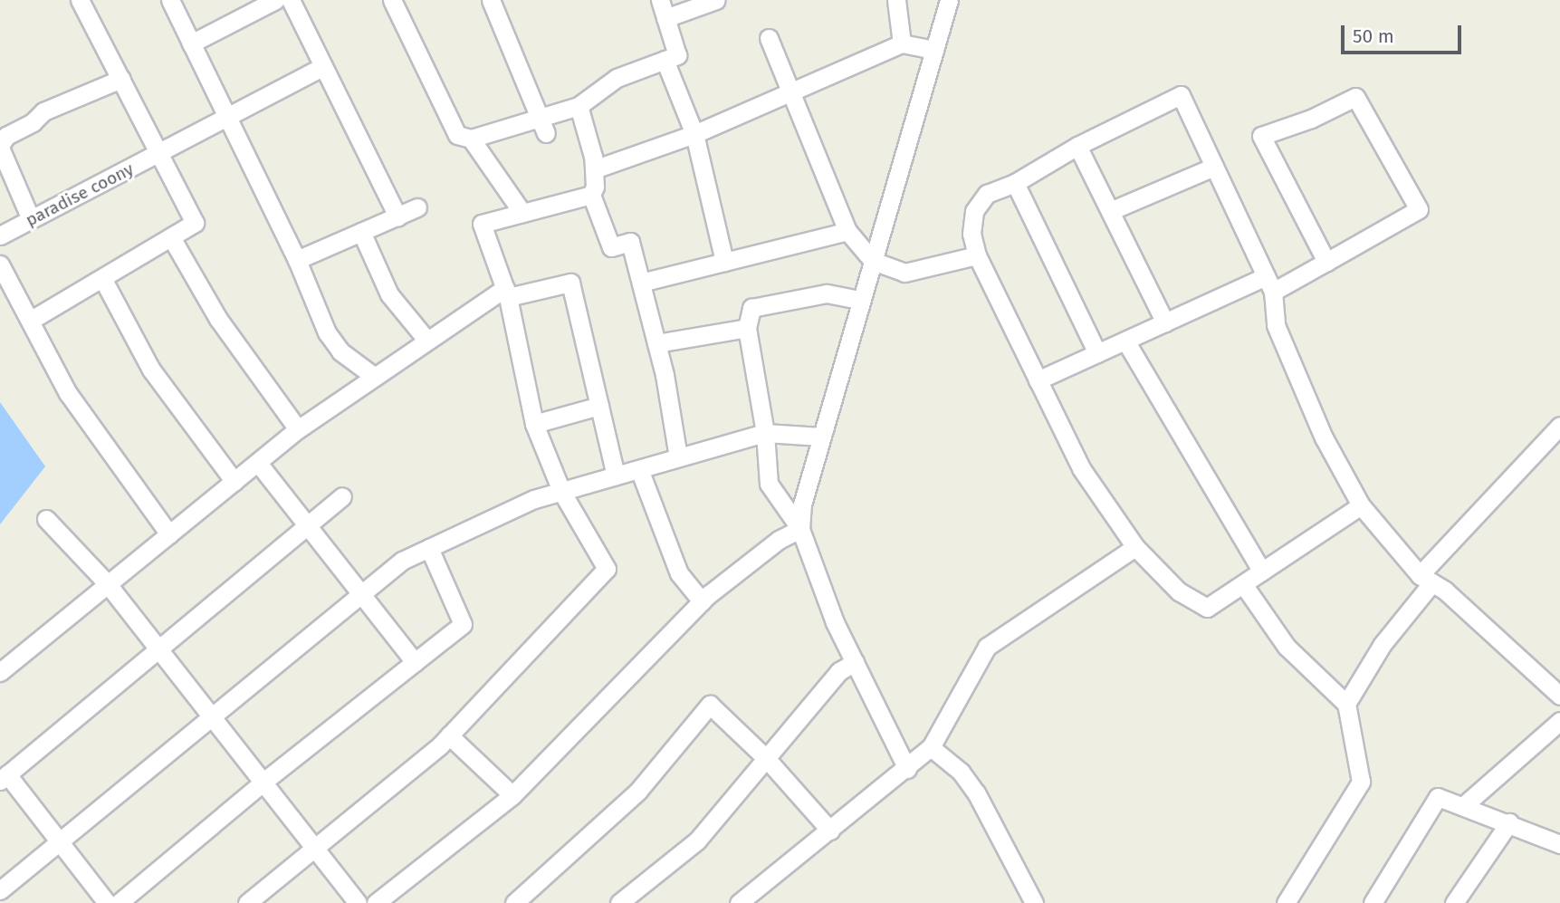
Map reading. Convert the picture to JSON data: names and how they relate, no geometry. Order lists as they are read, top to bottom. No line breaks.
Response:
{"streets":{"street":["paradise coony"]},"scale_bar":"50 m"}
